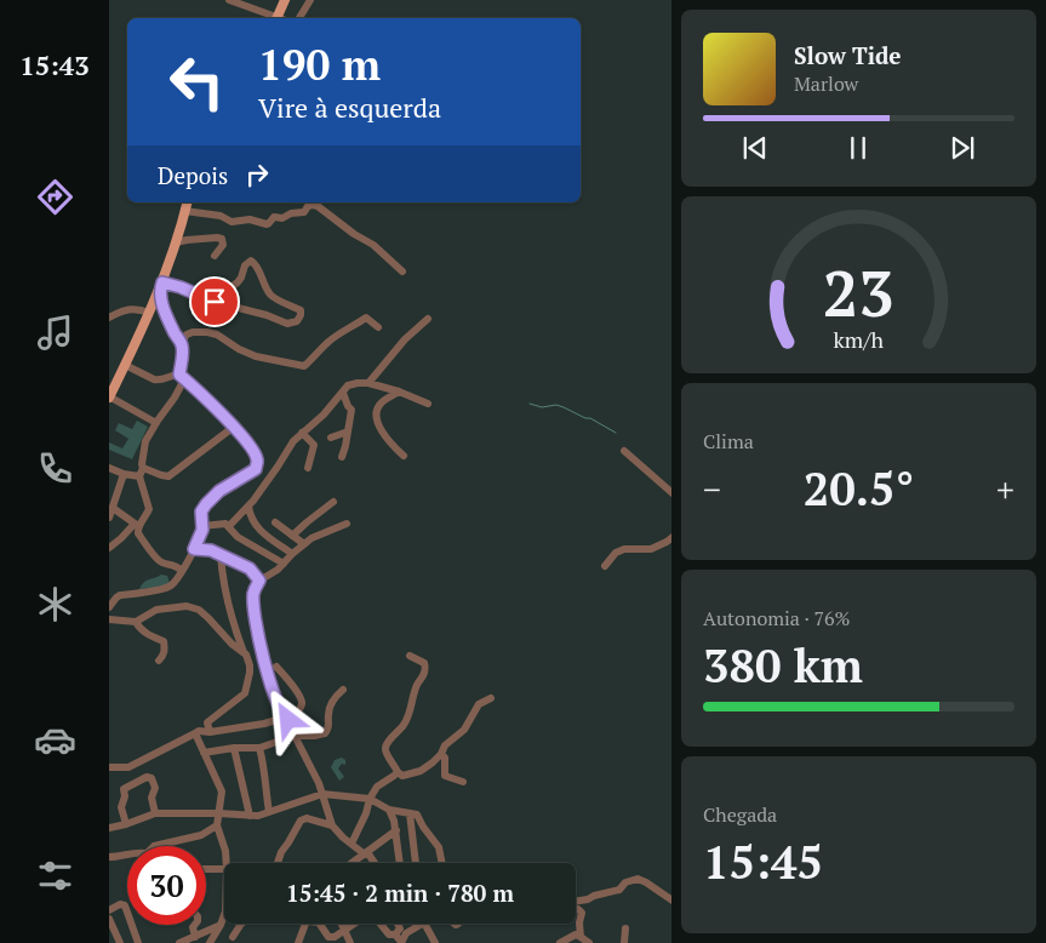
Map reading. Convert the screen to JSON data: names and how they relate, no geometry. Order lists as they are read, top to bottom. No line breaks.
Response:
{"page":{"tabs":"15:43","turn":["190 m","Vire à esquerda"],"song":["Slow Tide","Marlow"],"then":"Depois","tile":["Clima",["Autonomia · 76%","380 km"],["Chegada","15:45"]],"heat":["−","20.5°","+"],"limit":"30","trip":"15:45 · 2 min · 780 m","gauge":["23","km/h"]}}
